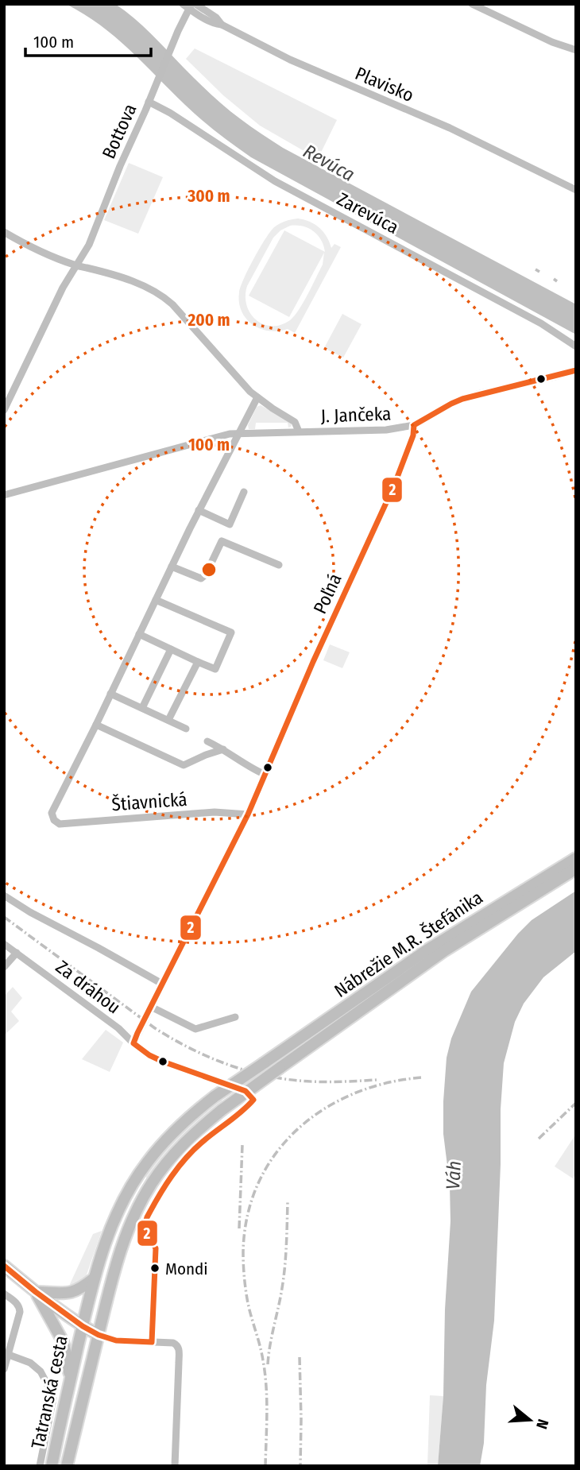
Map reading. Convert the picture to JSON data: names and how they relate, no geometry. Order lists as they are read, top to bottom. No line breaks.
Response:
{"streets":{"main road":["Nábrežie M.R. Štefánika","Tatranská cesta"],"street":["Plavisko","Bottova","Zarevúca","J. Jančeka","Poľná","Štiavnická","Za dráhou"]},"crossings":[["Plavisko","Bottova"],["Bottova","Zarevúca"],["J. Jančeka","Poľná"],["Poľná","Štiavnická"],["Poľná","Za dráhou"],["Nábrežie M.R. Štefánika","Tatranská cesta"]],"water":["Revúca","Váh"],"places":["Mondi"],"lines":["transit line 2"],"scale_bar":"100 m","north":"right","rings":["300 m","200 m","100 m"]}
